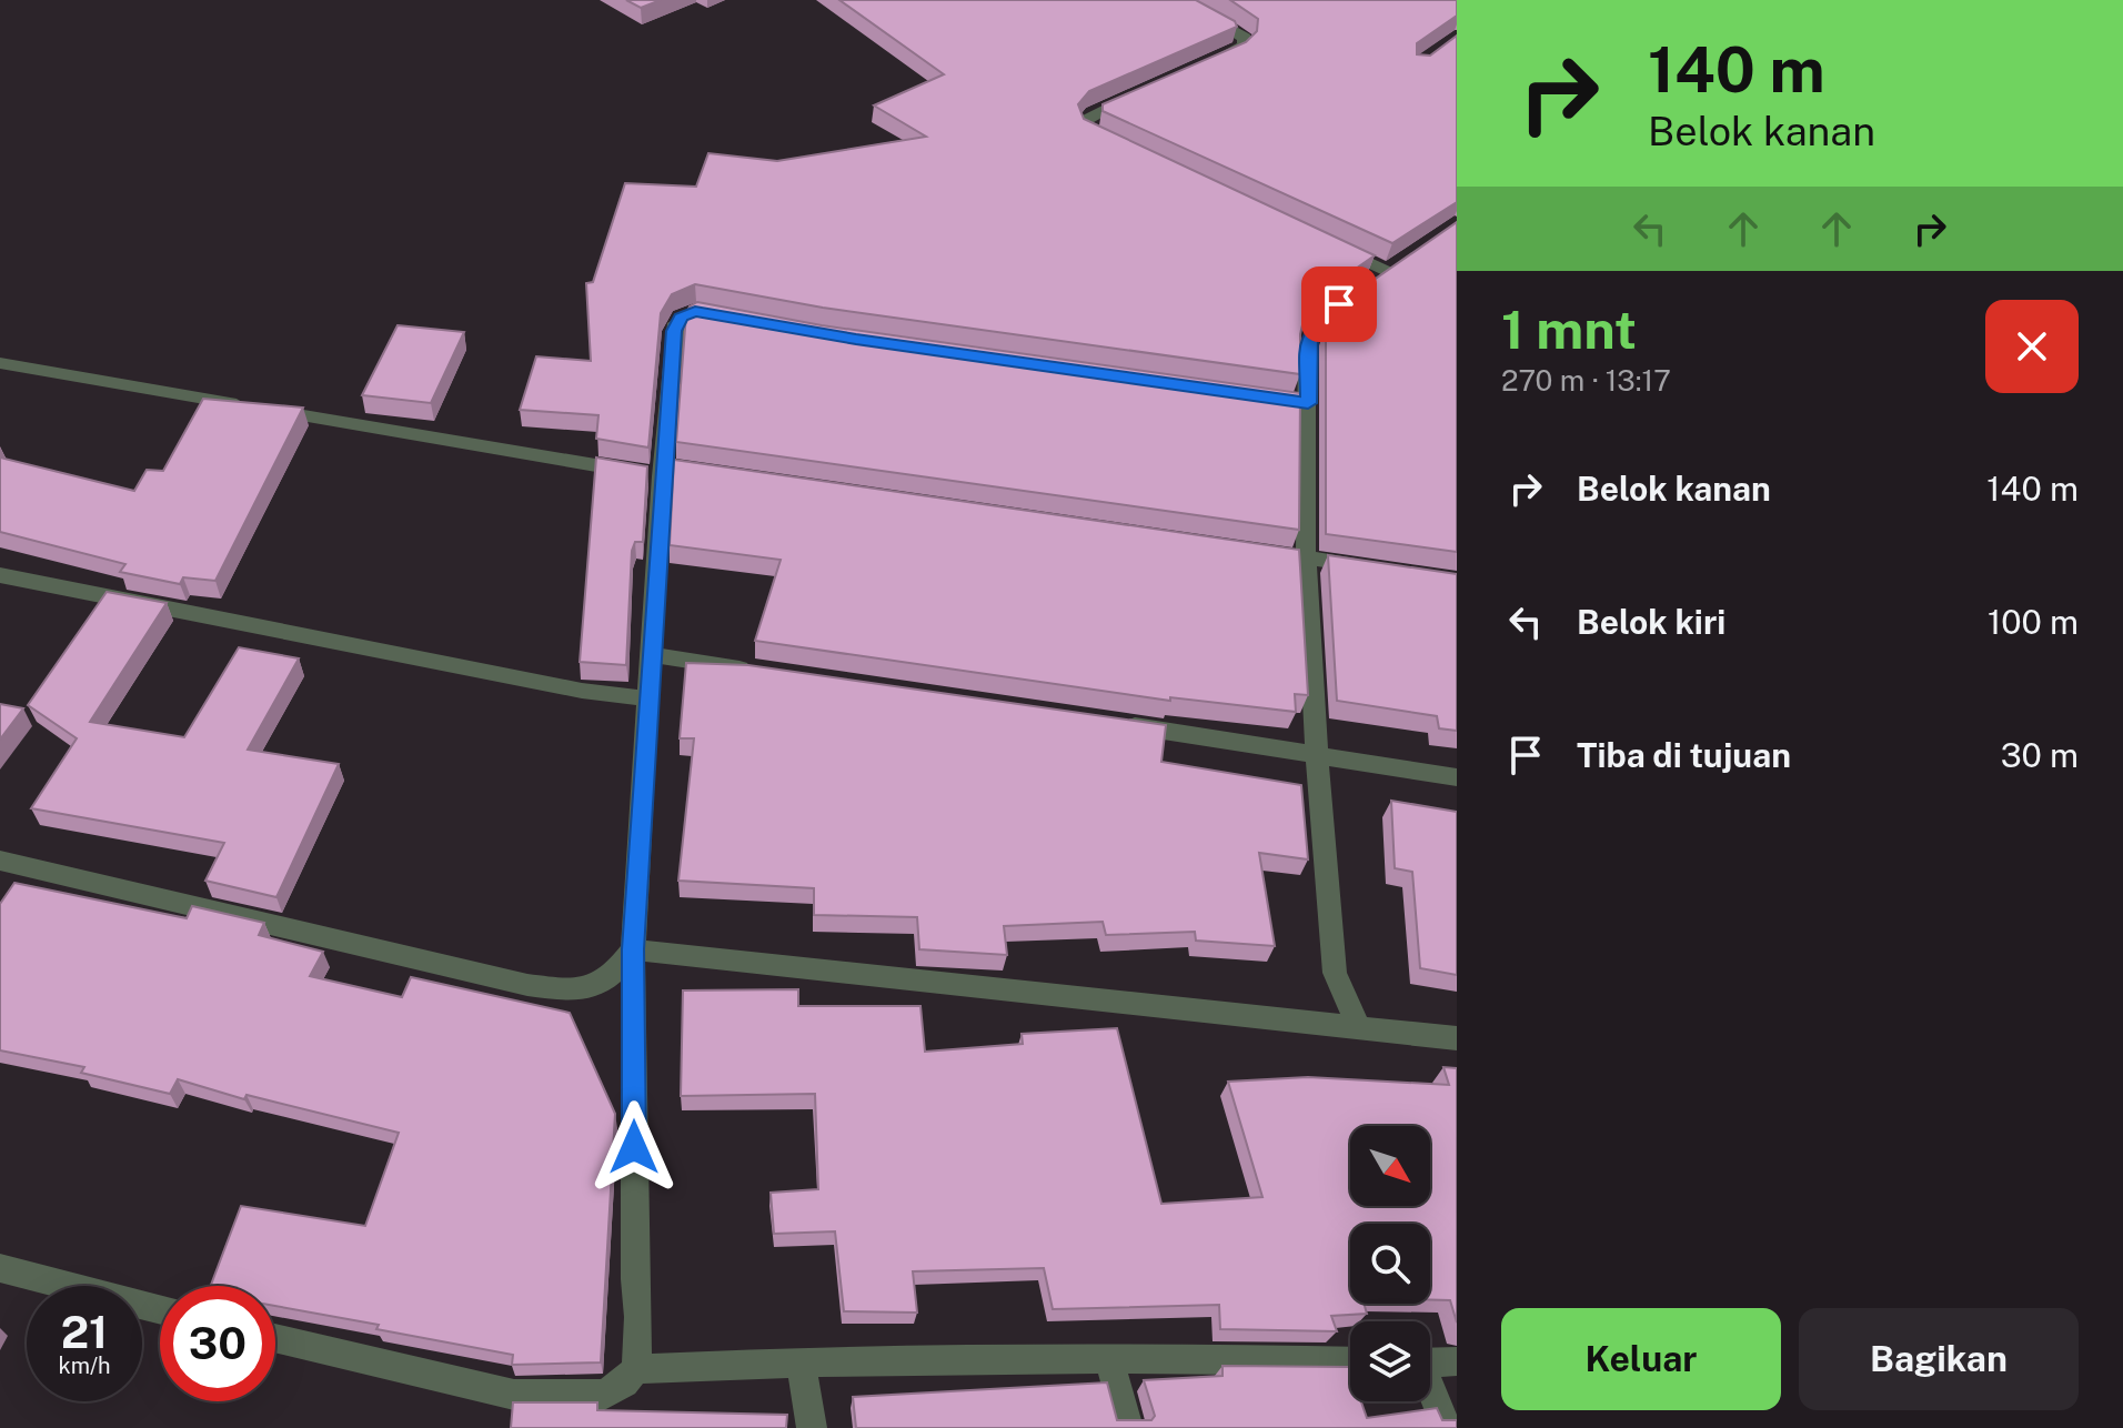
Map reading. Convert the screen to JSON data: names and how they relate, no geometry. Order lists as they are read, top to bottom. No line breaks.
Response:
{"north":"bottom right","page":{"turn":["140 m","Belok kanan"],"heading":["1 mnt","270 m · 13:17"],"list":[{"name":"Belok kanan","value":"140 m"},{"name":"Belok kiri","value":"100 m"},{"name":"Tiba di tujuan","value":"30 m"}],"speed":"21 km/h","limit":"30","buttons":["Keluar","Bagikan"]}}
